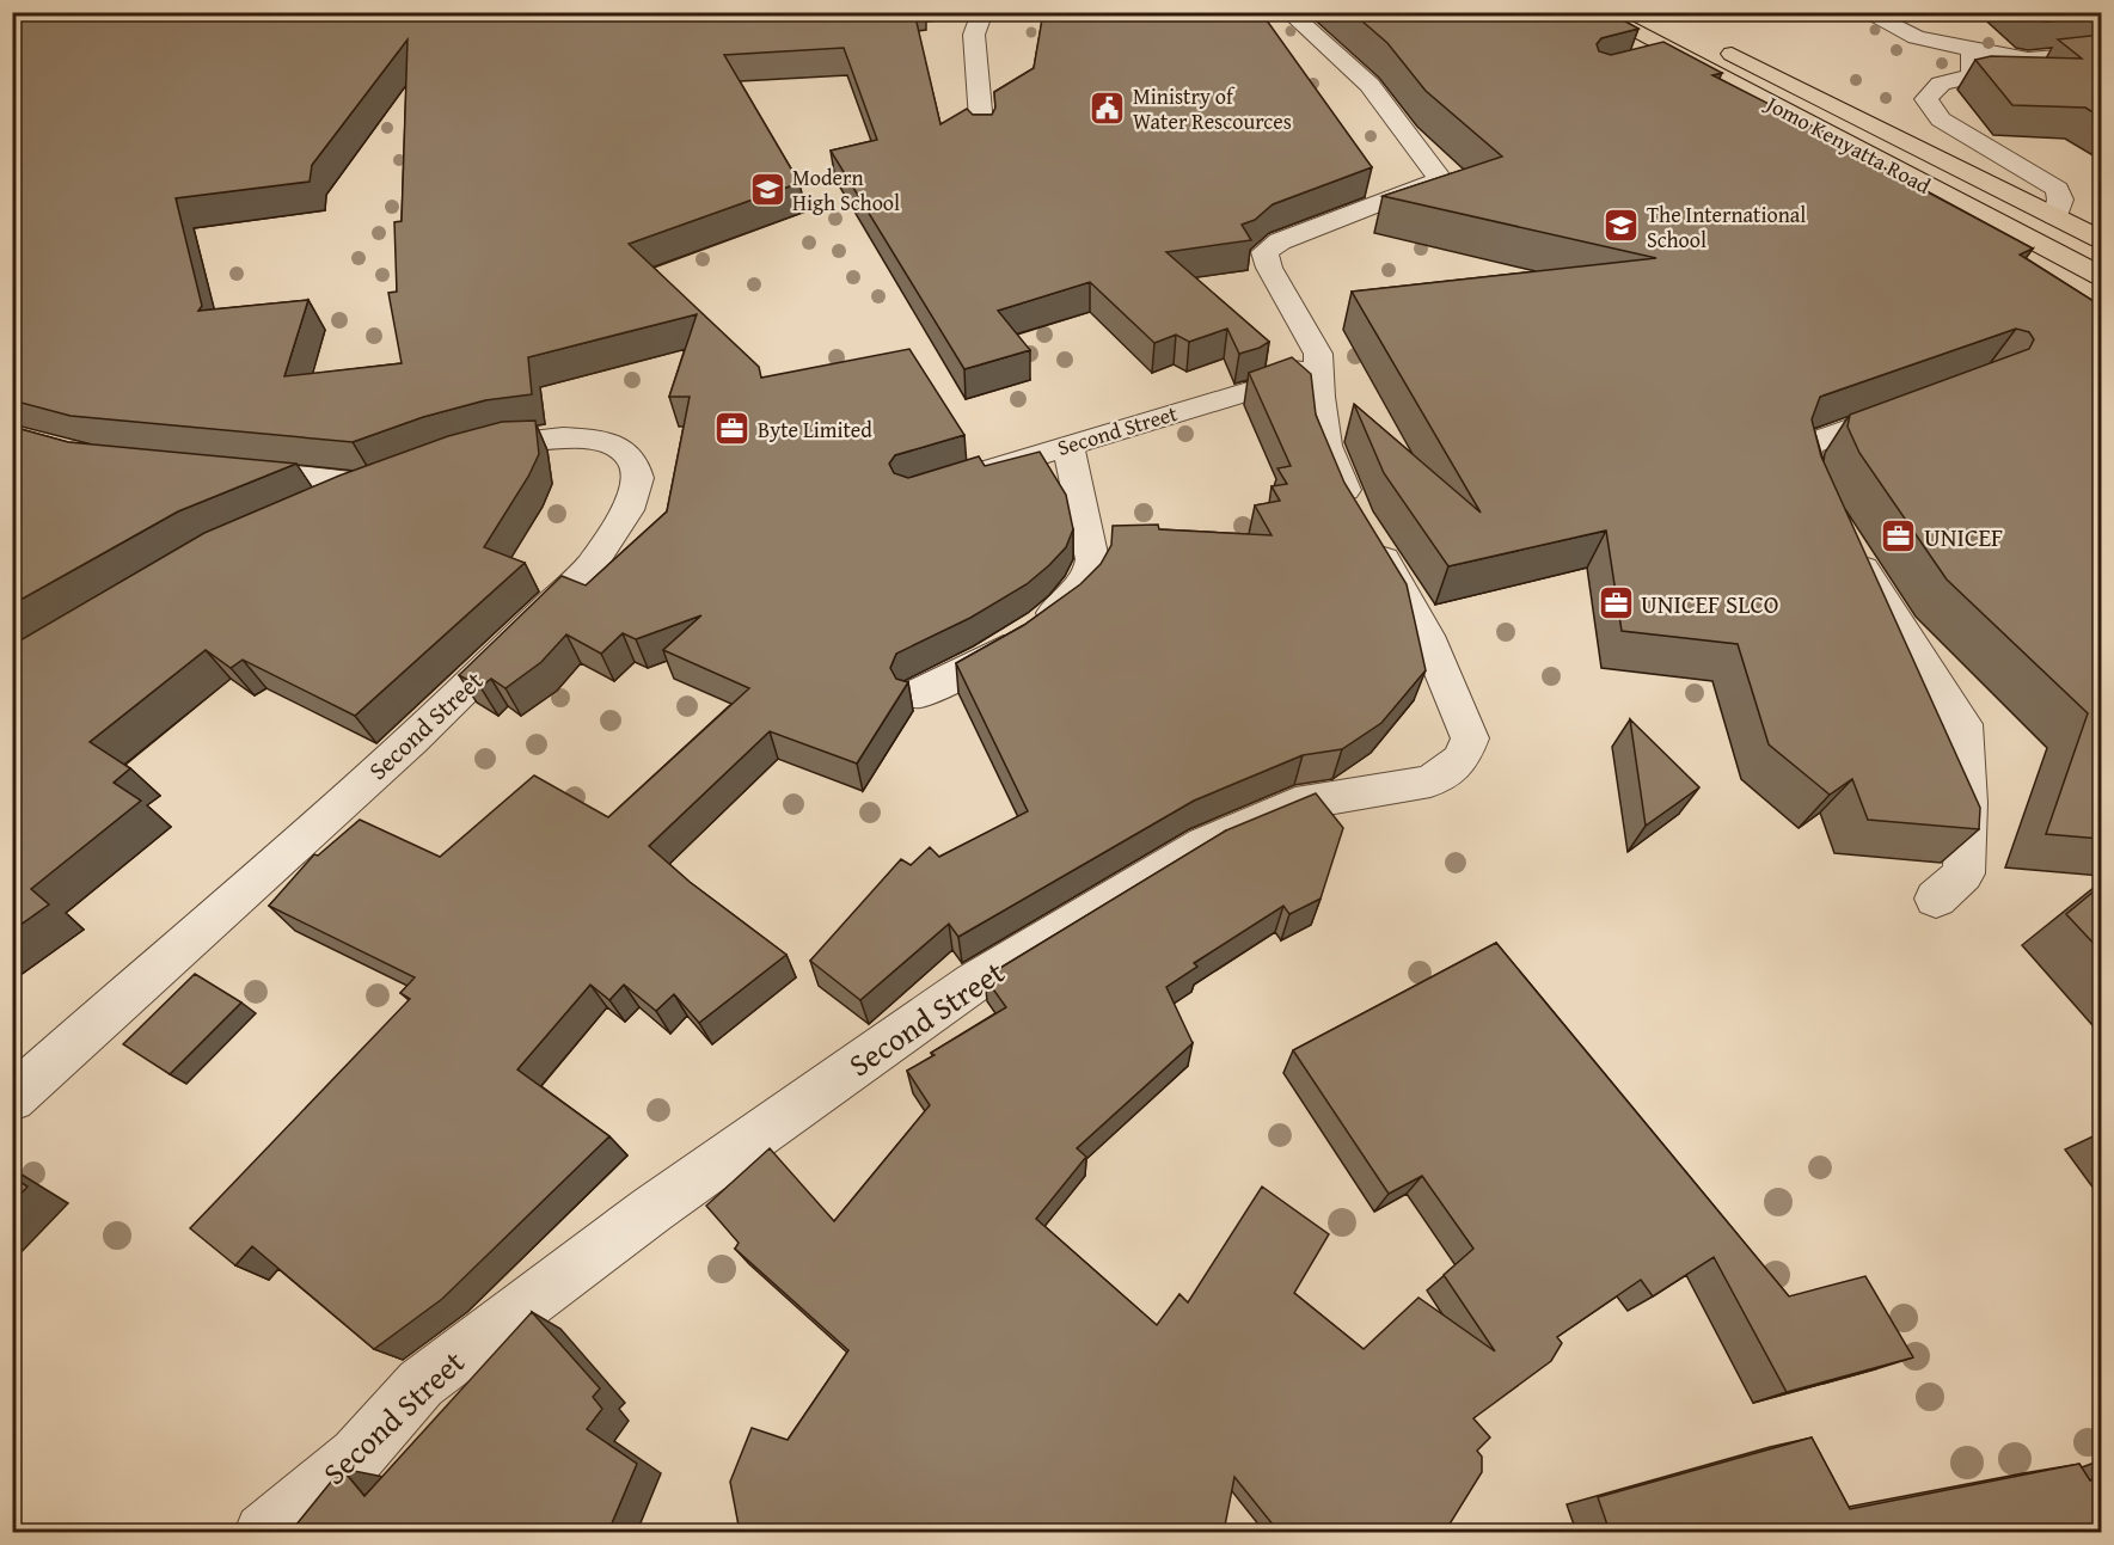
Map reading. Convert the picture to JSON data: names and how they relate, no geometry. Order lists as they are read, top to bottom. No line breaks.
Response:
{"streets":{"main road":["Jomo Kenyatta Road"],"street":["Second Street"]},"places":{"public building":["Ministry of Water Rescources"],"school or university":["Modern High School","The International School"],"office":["Byte Limited","UNICEF","UNICEF SLCO"]}}
